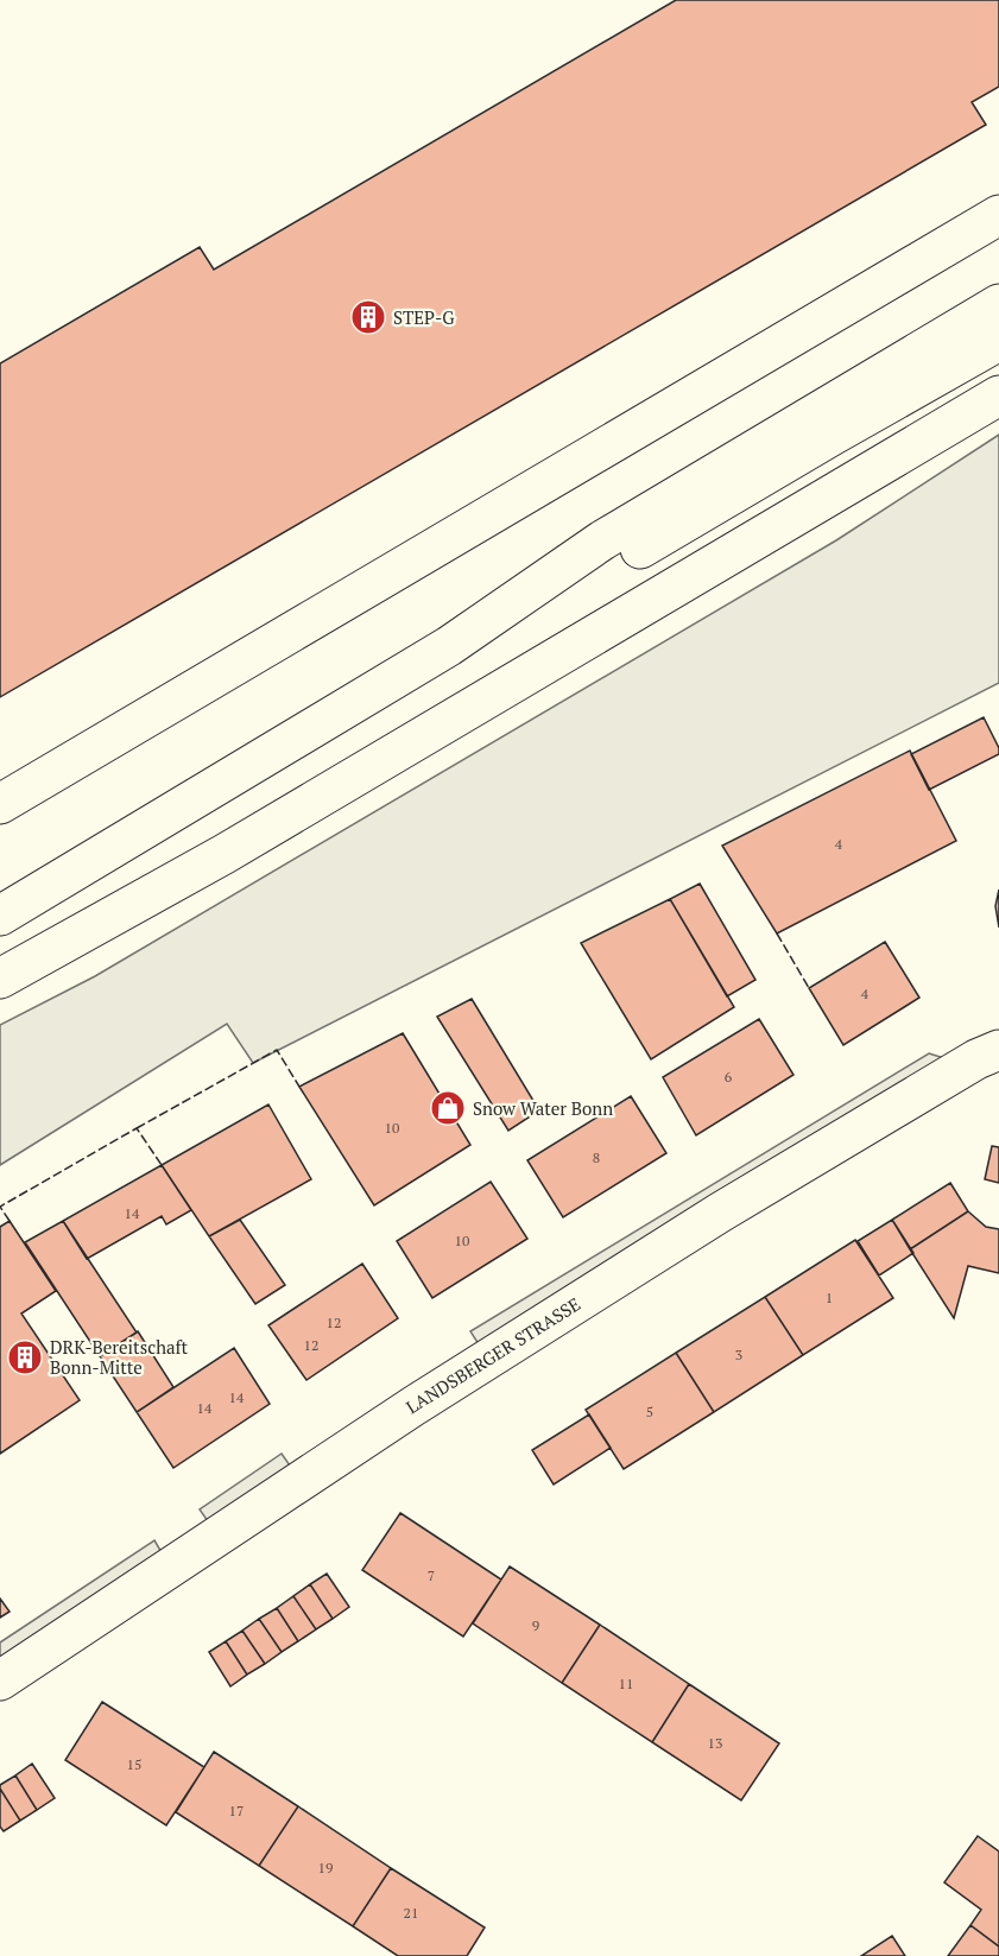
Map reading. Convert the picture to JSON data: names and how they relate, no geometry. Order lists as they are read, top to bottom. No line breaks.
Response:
{"streets":{"main road":["LANDSBERGER STRASSE"]},"places":{"building":["STEP-G","DRK-Bereitschaft Bonn-Mitte"],"shop":["Snow Water Bonn"]},"house_numbers":["4","4","6","10","8","14","10","1","12","12","3","14","14","5","7","9","11","13","15","17","19","21"]}
